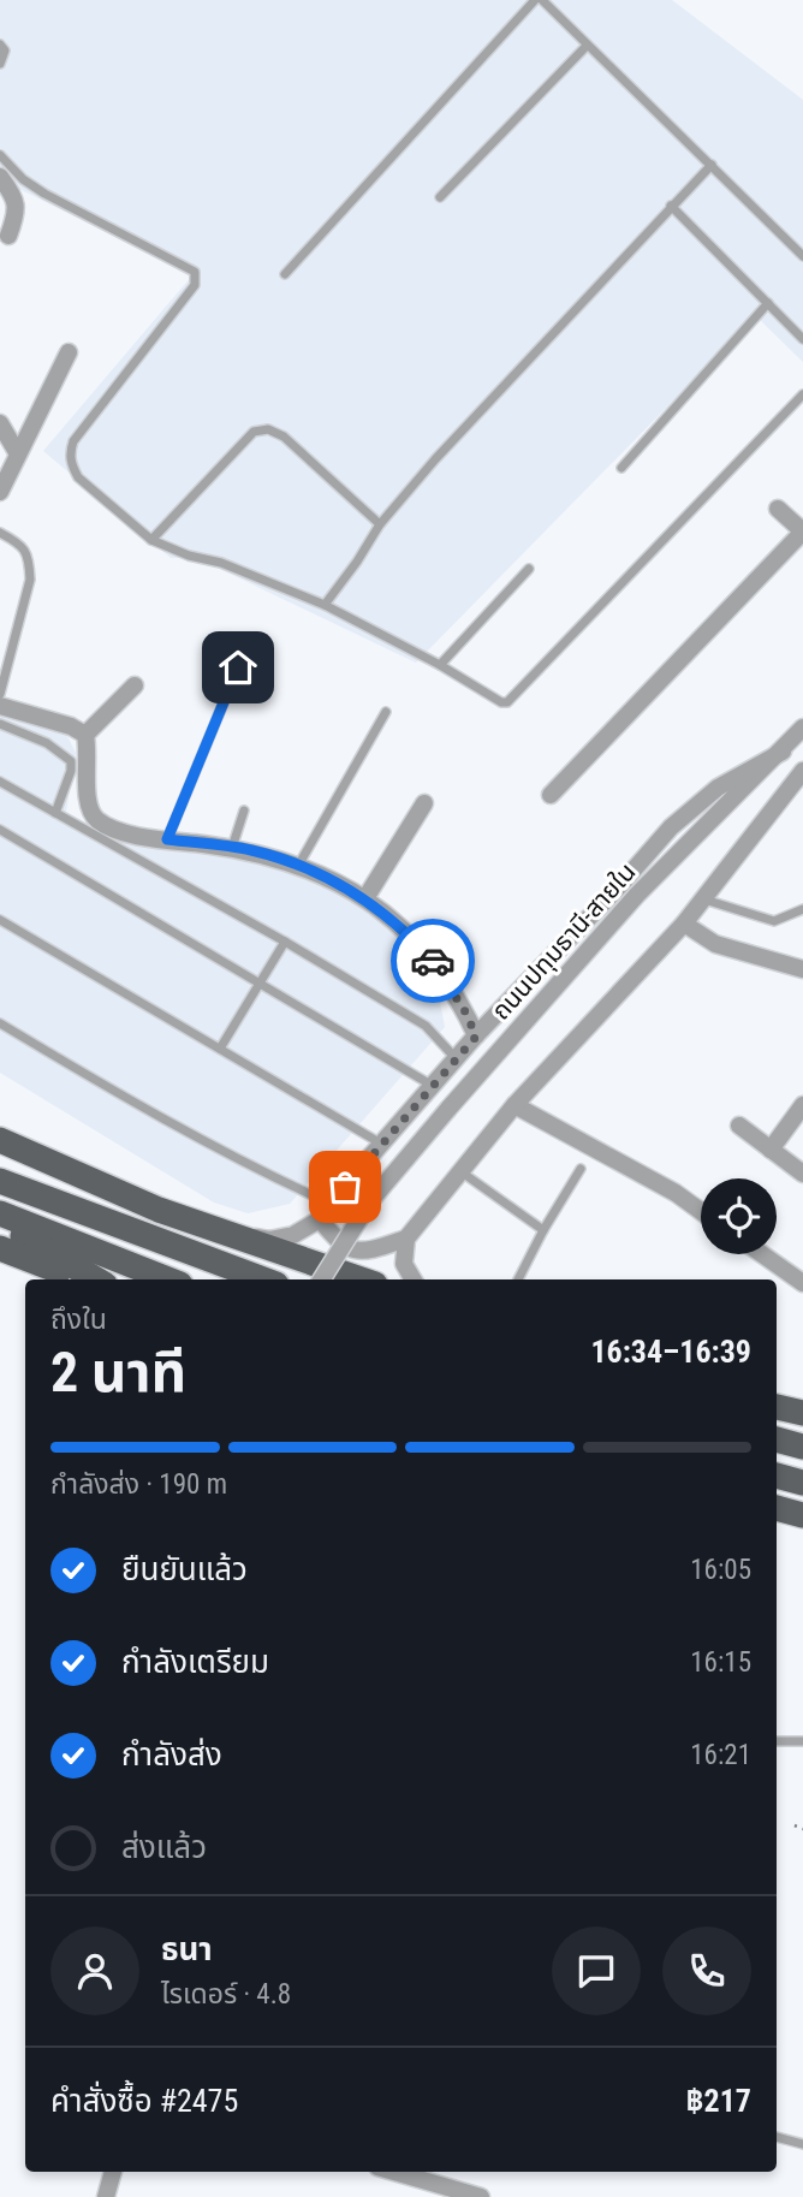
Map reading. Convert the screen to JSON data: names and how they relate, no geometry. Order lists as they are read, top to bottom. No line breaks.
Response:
{"streets":{"street":["ถนนปทุมธานี-สายใน"]},"page":{"heading":["2 นาที","ถึงใน","16:34–16:39"],"panel":["ธนา","ไรเดอร์ · 4.8","คำสั่งซื้อ #2475","฿217"],"bar":"กำลังส่ง · 190 m","list":[["ยืนยันแล้ว","16:05"],["กำลังเตรียม","16:15"],["กำลังส่ง","16:21"],"ส่งแล้ว"]}}
